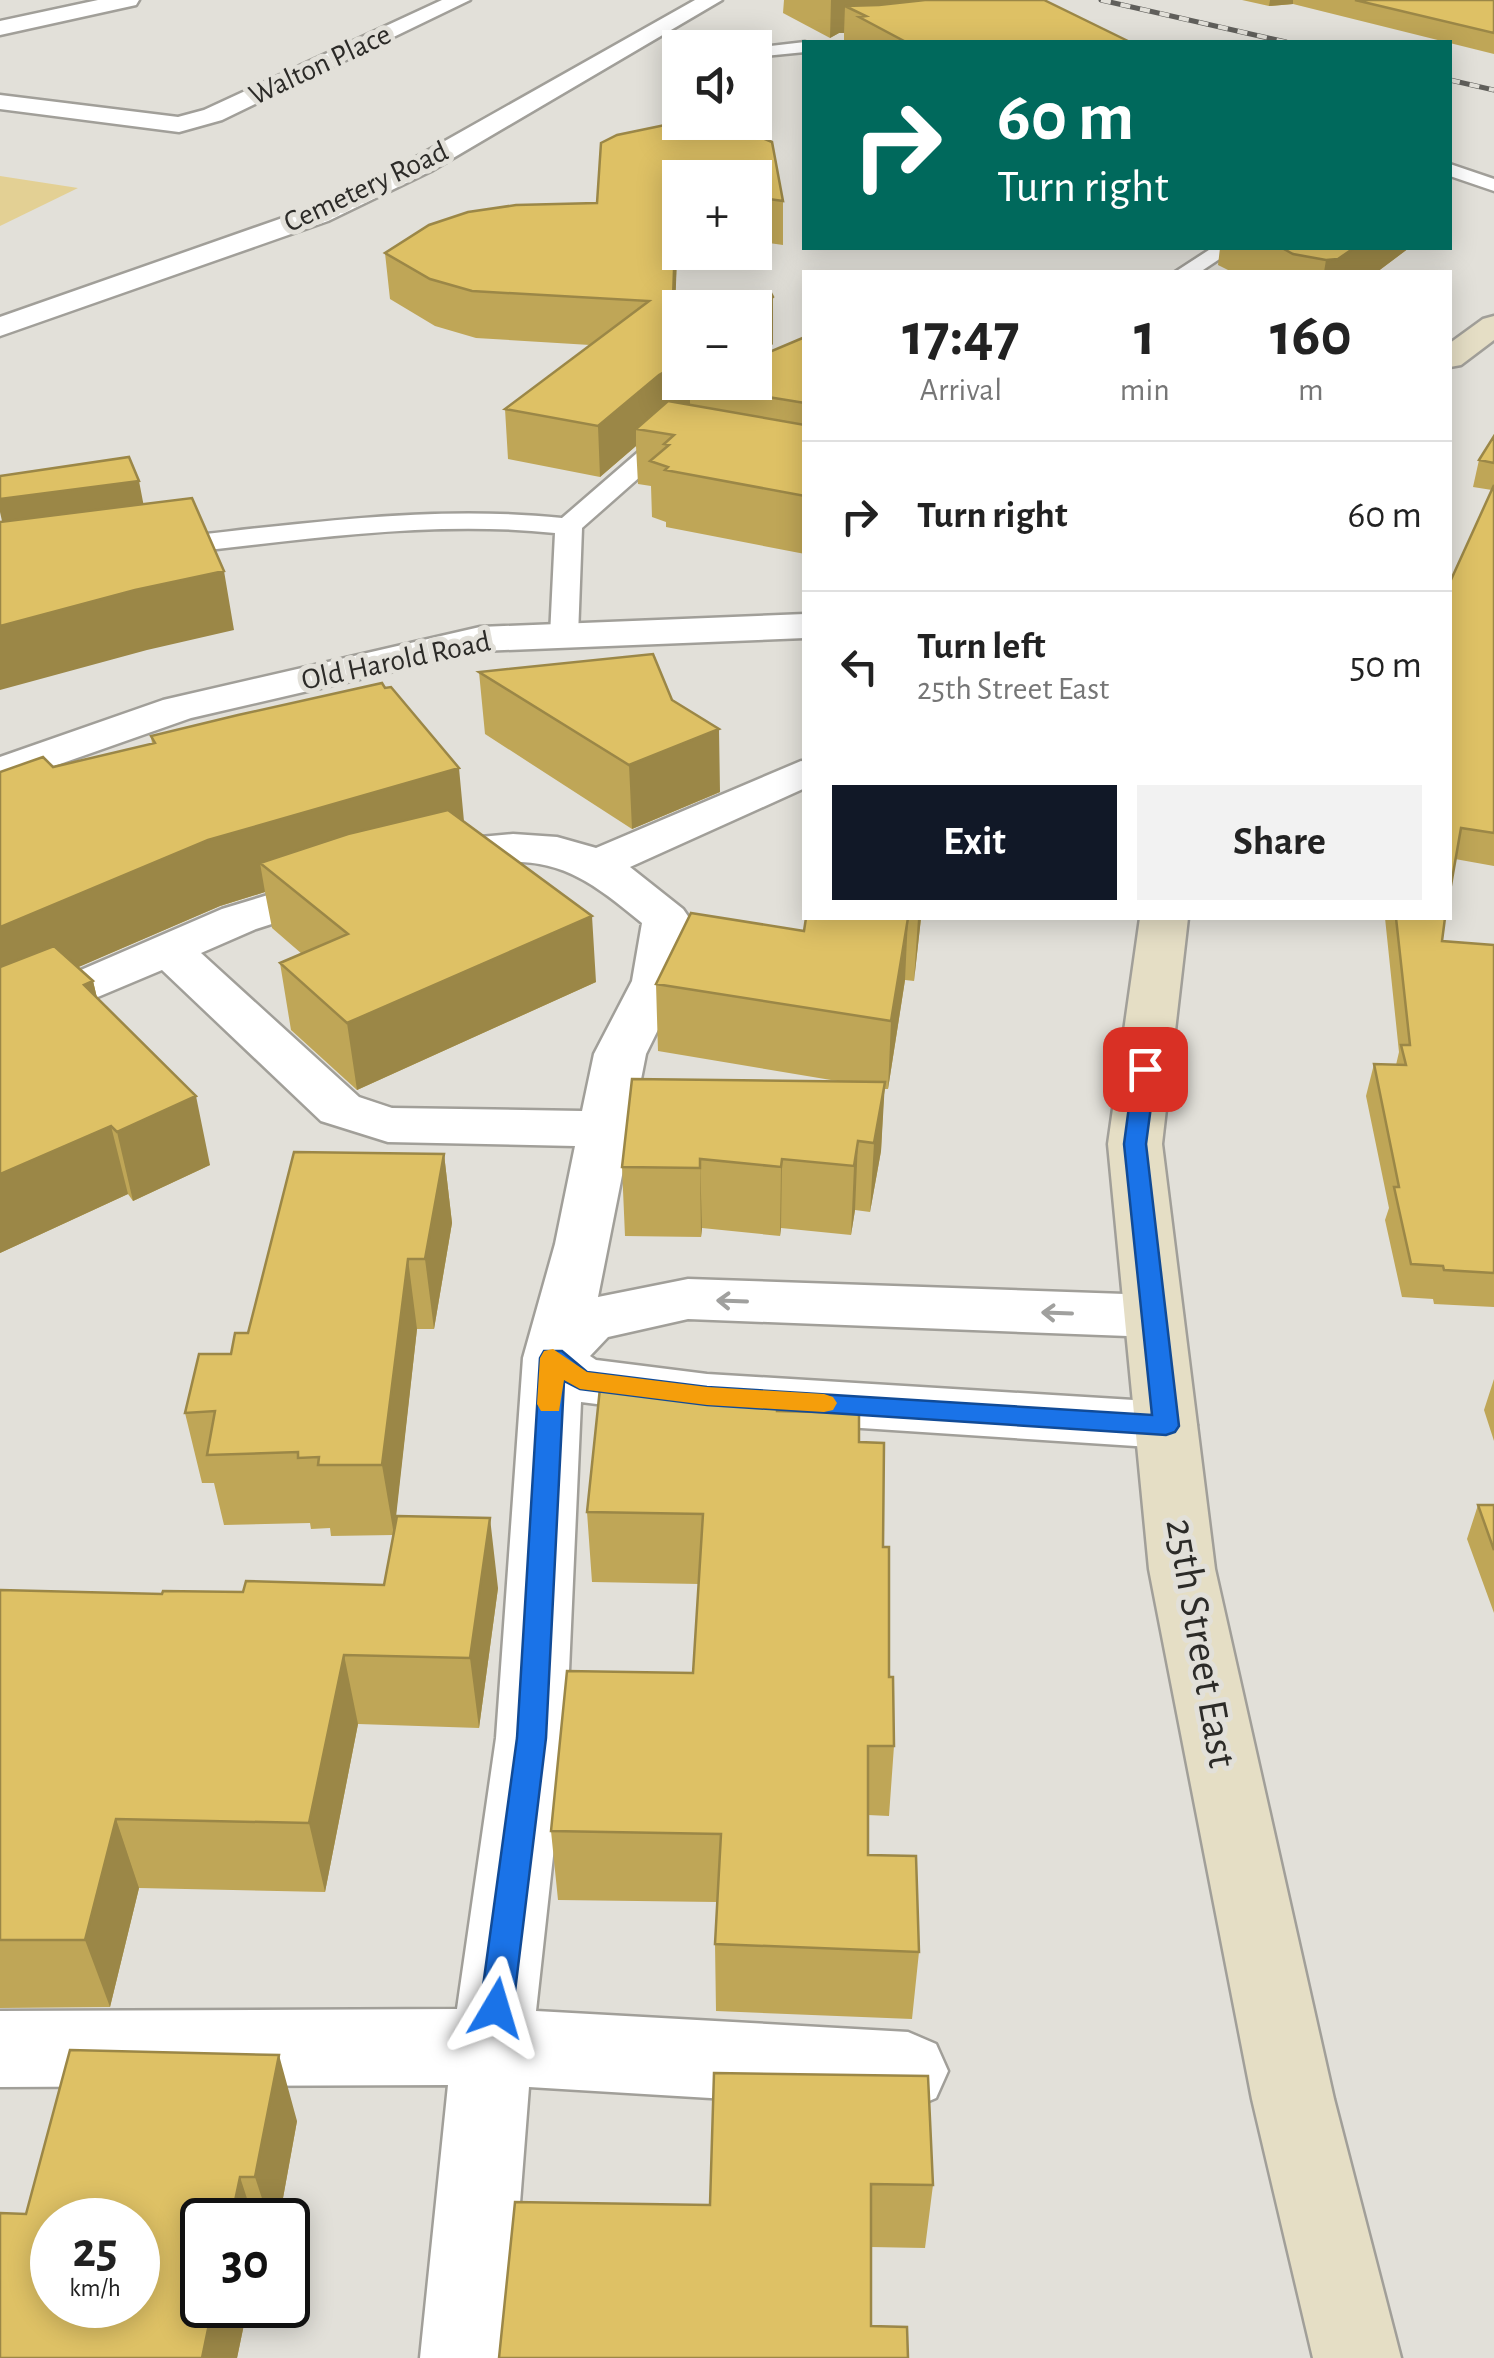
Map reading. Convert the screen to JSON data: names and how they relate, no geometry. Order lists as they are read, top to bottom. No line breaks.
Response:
{"streets":{"main road":["25th Street East"],"street":["Walton Place","Cemetery Road","Old Harold Road"]},"page":{"map_buttons":["+","−"],"turn":["60 m","Turn right"],"eta":["17:47","Arrival","1","min","160","m"],"list":[{"name":"Turn right","value":"60 m"},{"name":"Turn left","note":"25th Street East","value":"50 m"}],"buttons":["Exit","Share"],"speed":"25 km/h","limit":"30"}}
